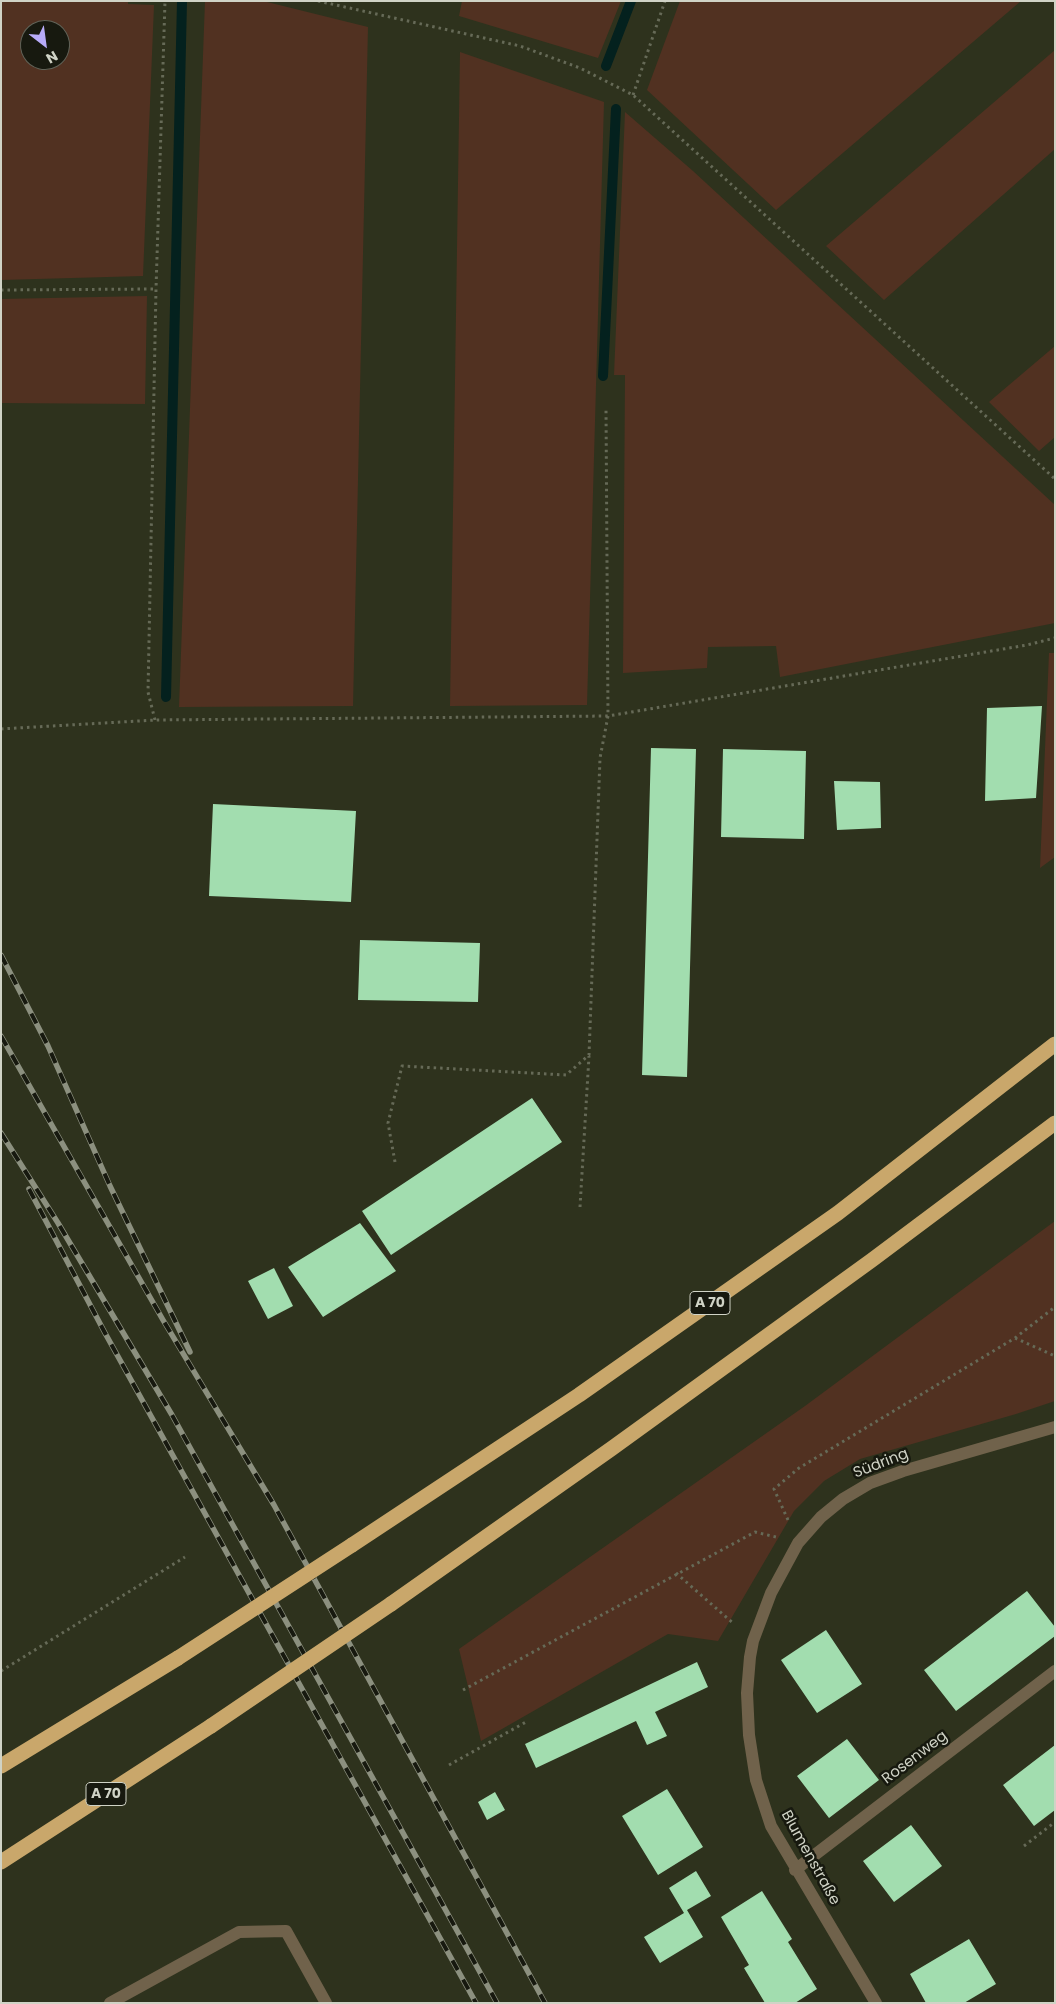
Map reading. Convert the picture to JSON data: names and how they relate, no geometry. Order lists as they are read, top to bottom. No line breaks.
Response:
{"streets":{"highway":["A 70"],"street":["Südring","Rosenweg","Blumenstraße"]},"crossings":[["Südring","Blumenstraße"],["Rosenweg","Blumenstraße"]],"north":"bottom right"}
